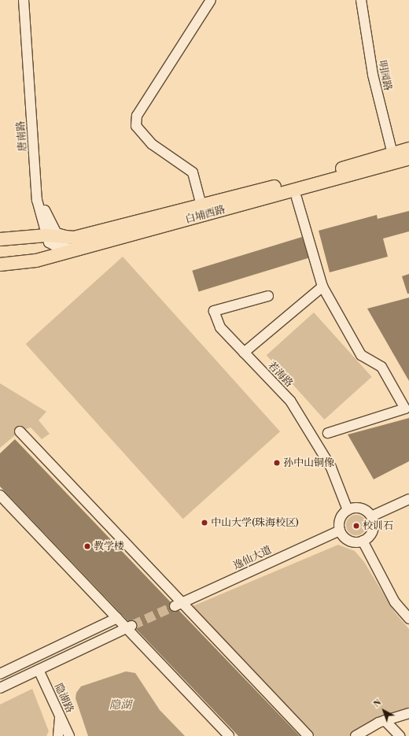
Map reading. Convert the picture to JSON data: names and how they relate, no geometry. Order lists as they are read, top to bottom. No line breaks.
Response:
{"streets":{"main road":["白埔西路"],"street":["明园路","唐南路","若海路","逸仙大道","隐湖路"]},"crossings":[["明园路","白埔西路"],["唐南路","白埔西路"],["若海路","逸仙大道"]],"water":["隐湖"],"places":["孙中山铜像","中山大学(珠海校区)","校训石","教学楼"],"north":"top left"}
